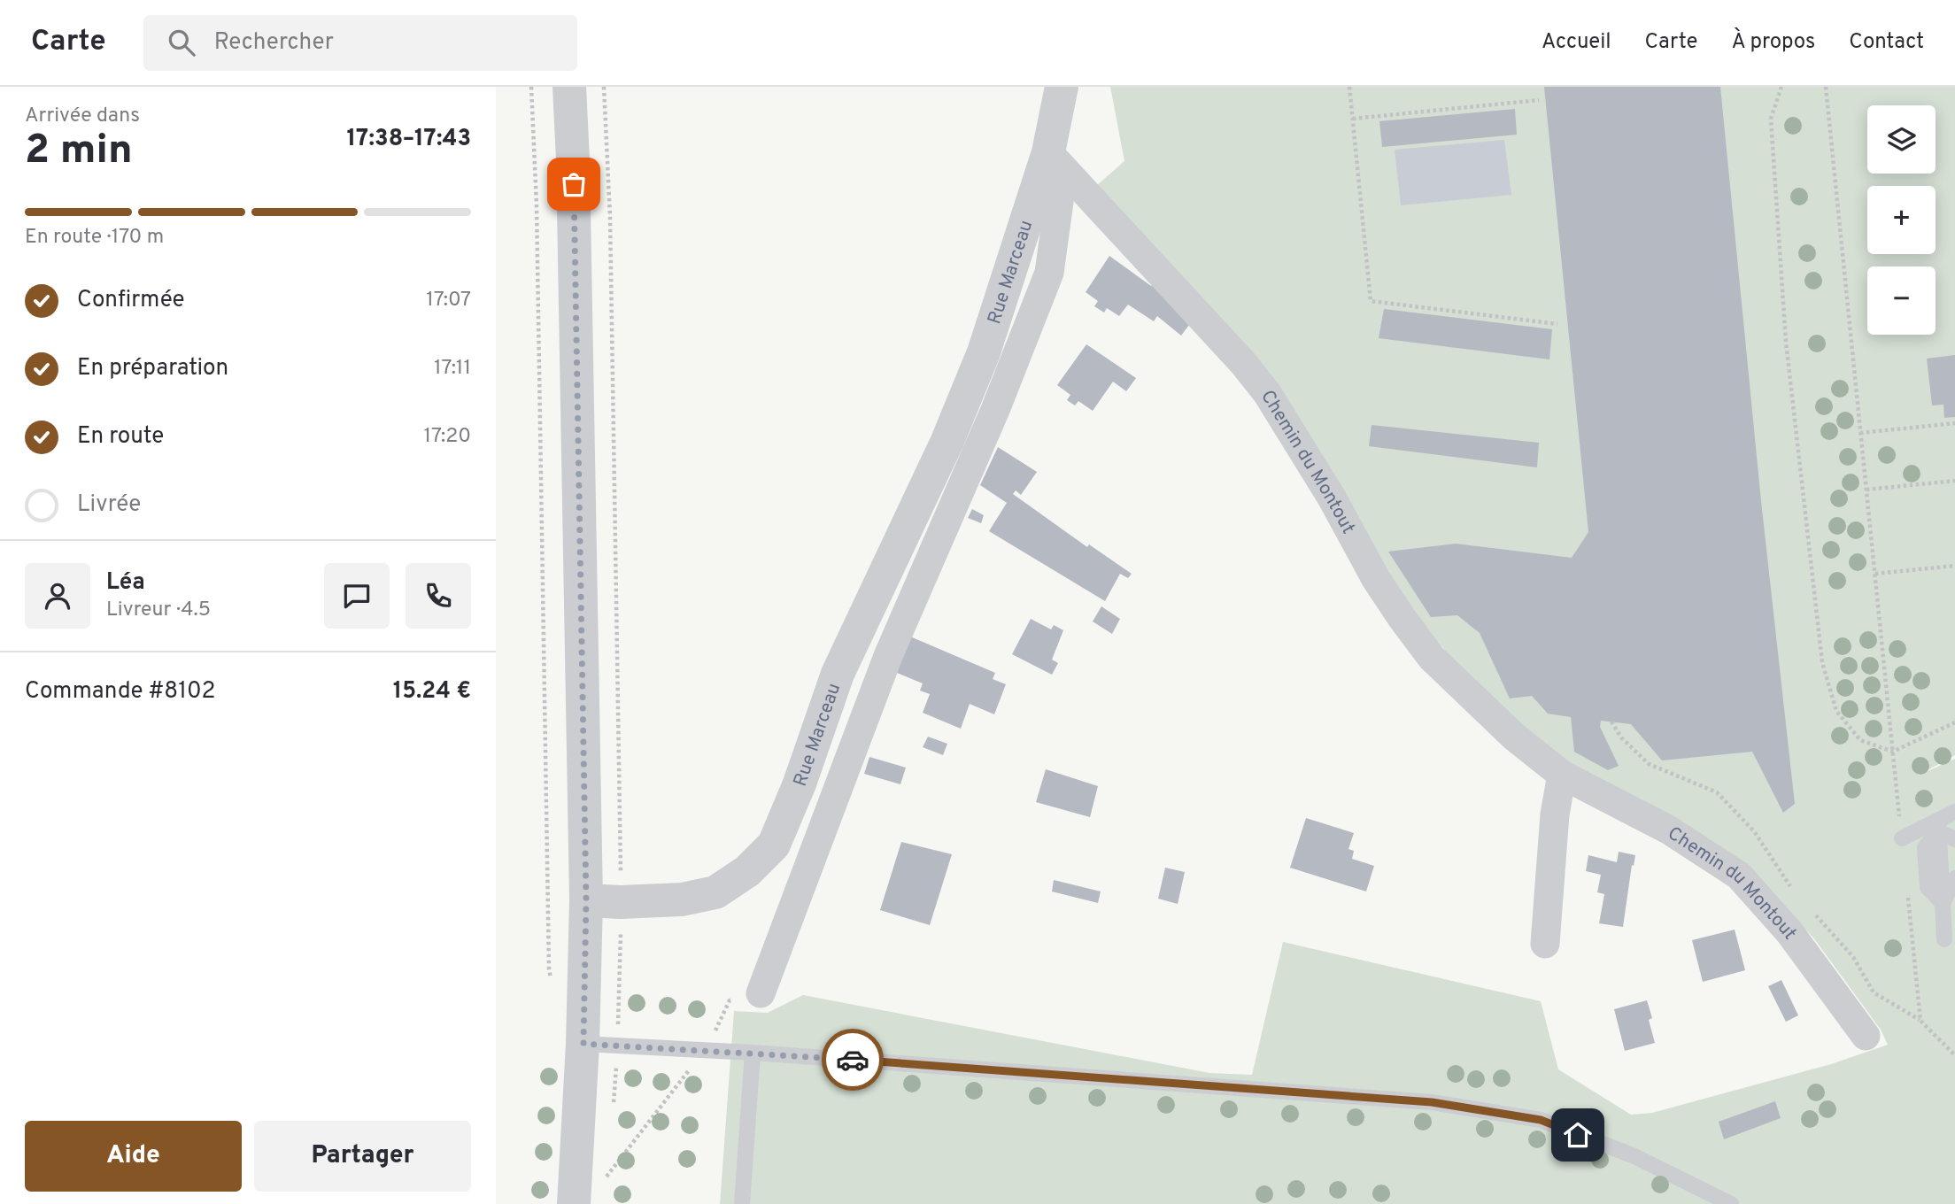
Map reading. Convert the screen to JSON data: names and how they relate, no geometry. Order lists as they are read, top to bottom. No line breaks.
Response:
{"streets":{"street":["Rue Marceau","Chemin du Montout"]},"crossings":[["Rue Marceau","Chemin du Montout"]],"page":{"header":"Carte","search":"Rechercher","nav":["Accueil","Carte","À propos","Contact"],"heading":["2 min","Arrivée dans","17:38–17:43"],"panel":["Léa","Livreur · 4.5","Commande #8102","15.24 €"],"map_buttons":["+","−"],"bar":"En route · 170 m","list":[["Confirmée","17:07"],["En préparation","17:11"],["En route","17:20"],"Livrée"],"buttons":["Aide","Partager"]}}
